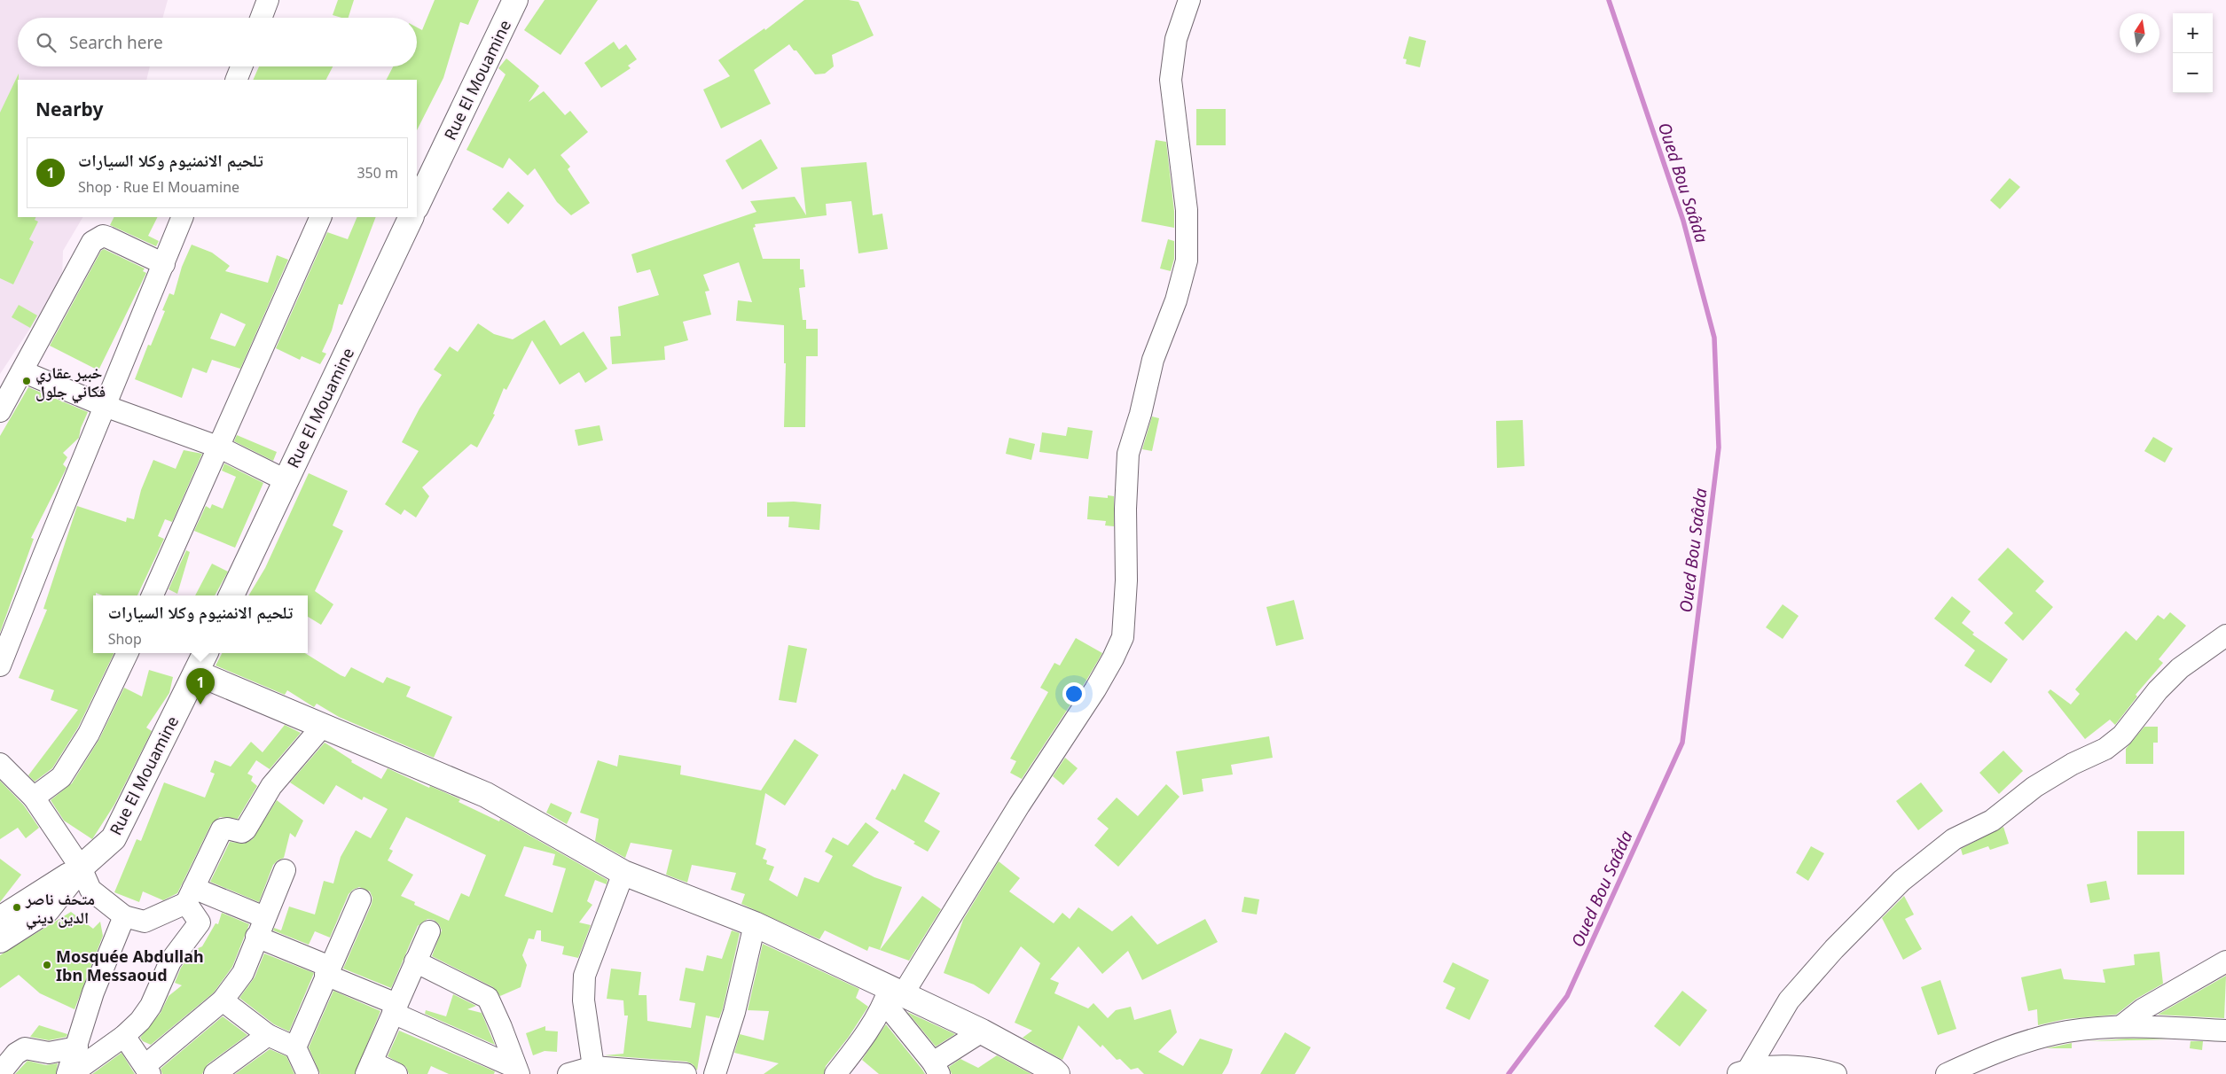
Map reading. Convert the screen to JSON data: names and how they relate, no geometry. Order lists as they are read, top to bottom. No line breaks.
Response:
{"streets":{"main road":["Rue El Mouamine"]},"water":["Oued Bou Saâda"],"places":["خبير عقاري فكاني جلول","متحف ناصر الدين ديني","Mosquée Abdullah Ibn Messaoud"],"north":"top","page":{"map_buttons":["+","−"],"search":"Search here","heading":"Nearby","list":[{"mark":"1","name":"تلحيم الانمنيوم وكلا السيارات","note":"Shop · Rue El Mouamine","value":"350 m"}],"popup":["تلحيم الانمنيوم وكلا السيارات","Shop"],"pins":"1"}}
